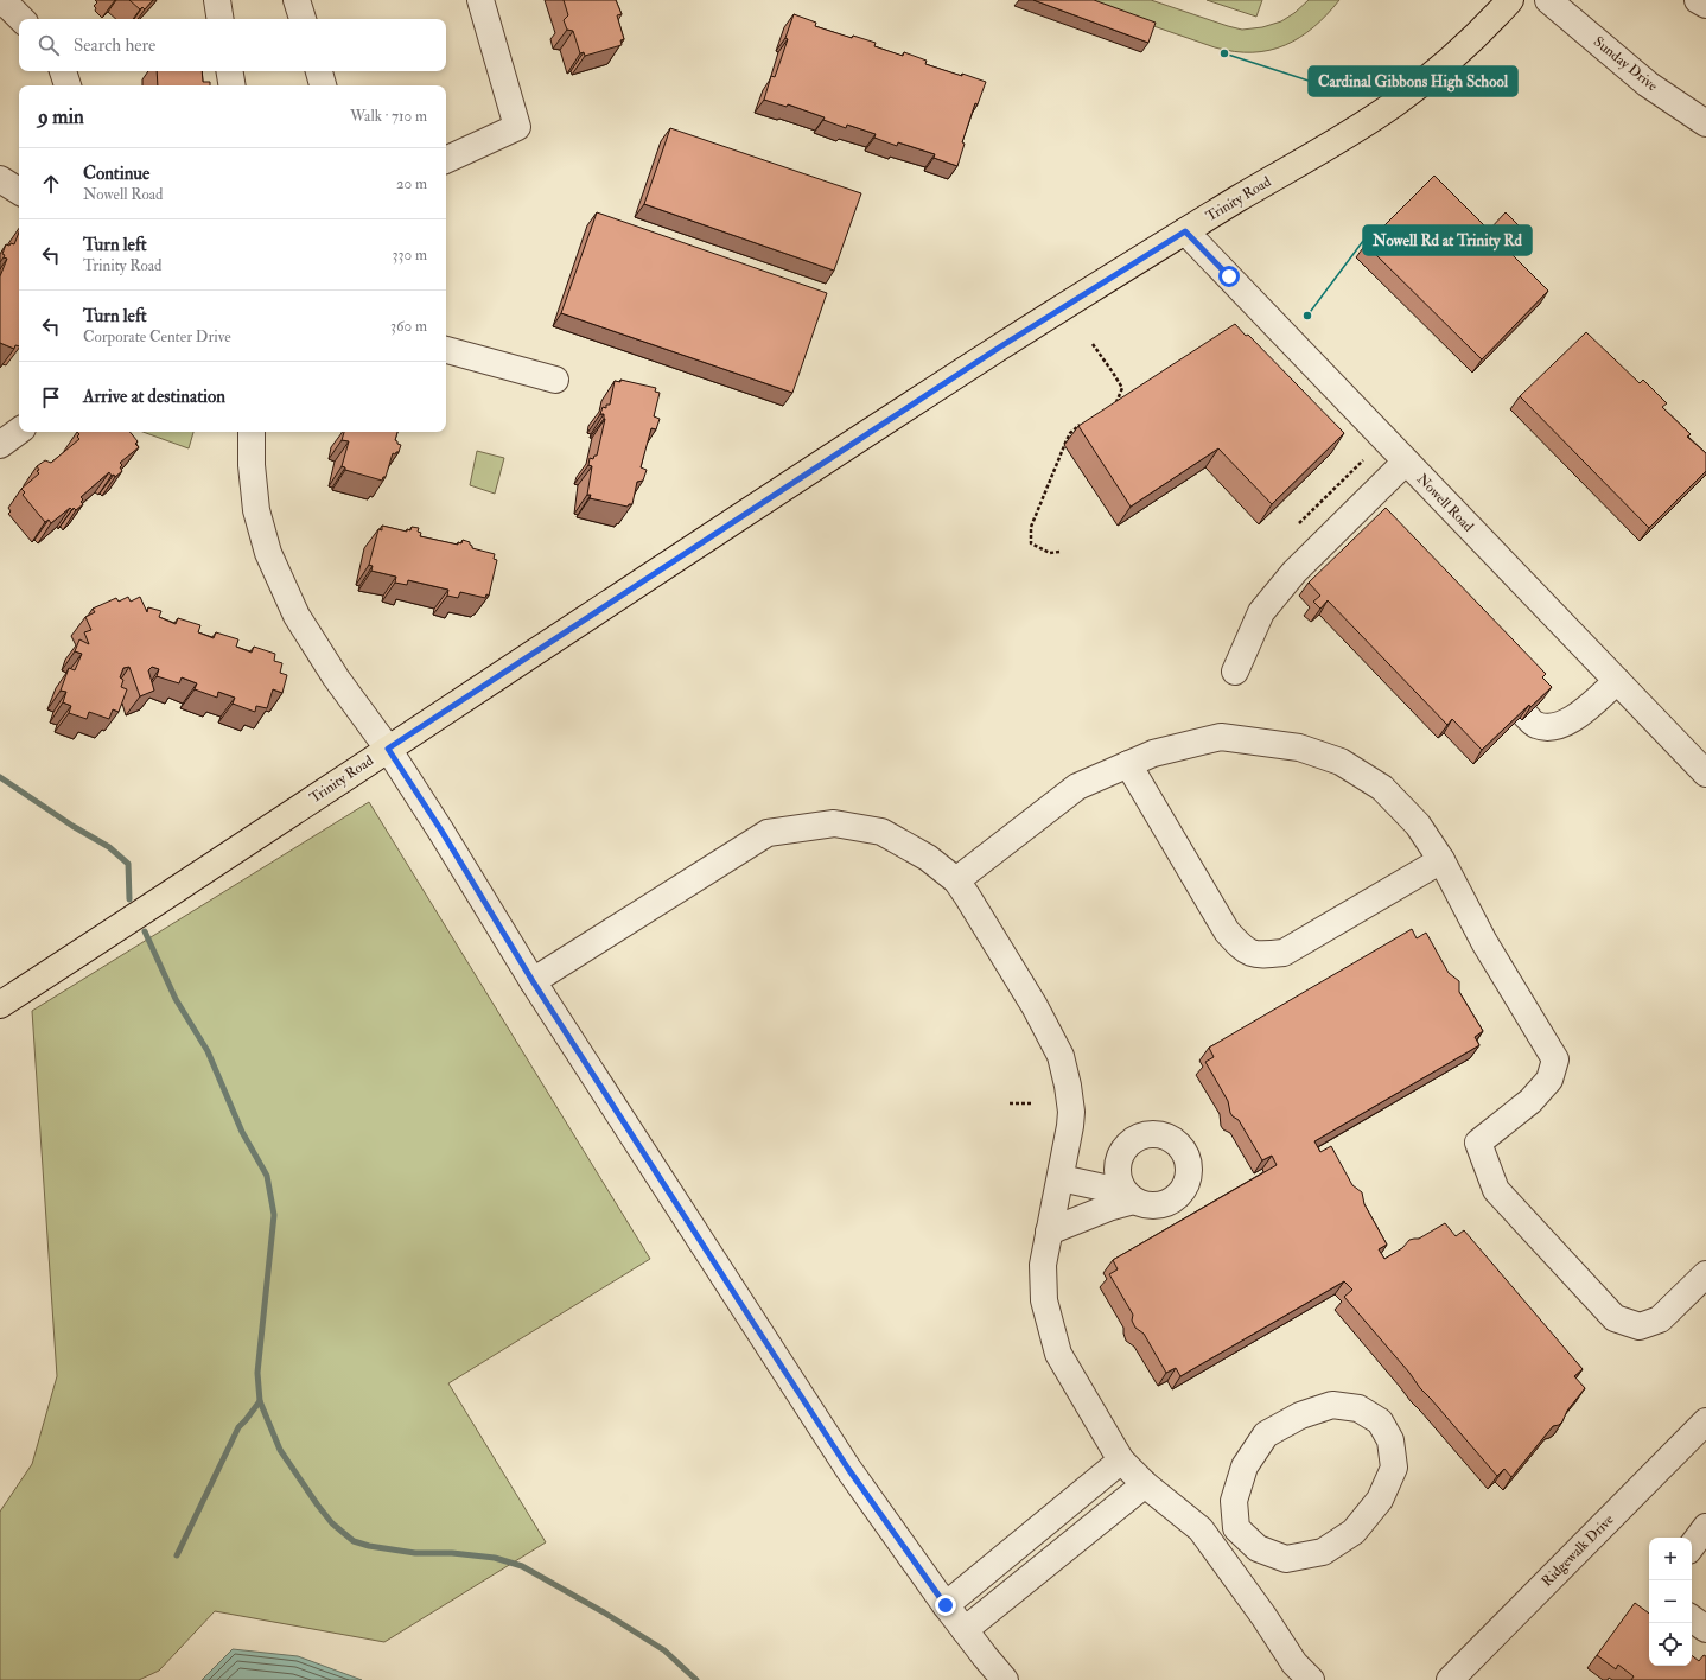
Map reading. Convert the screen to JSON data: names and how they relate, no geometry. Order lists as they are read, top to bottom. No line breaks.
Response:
{"streets":{"main road":["Trinity Road"],"street":["Sunday Drive","Nowell Road","Ridgewalk Drive"]},"crossings":[["Trinity Road","Nowell Road"]],"places":["Cardinal Gibbons High School","Nowell Rd at Trinity Rd"],"page":{"search":"Search here","heading":["9 min","Walk · 710 m"],"list":[["Continue","Nowell Road","20 m"],["Turn left","Trinity Road","330 m"],["Turn left","Corporate Center Drive","360 m"],"Arrive at destination"],"map_buttons":["+","−"]}}
